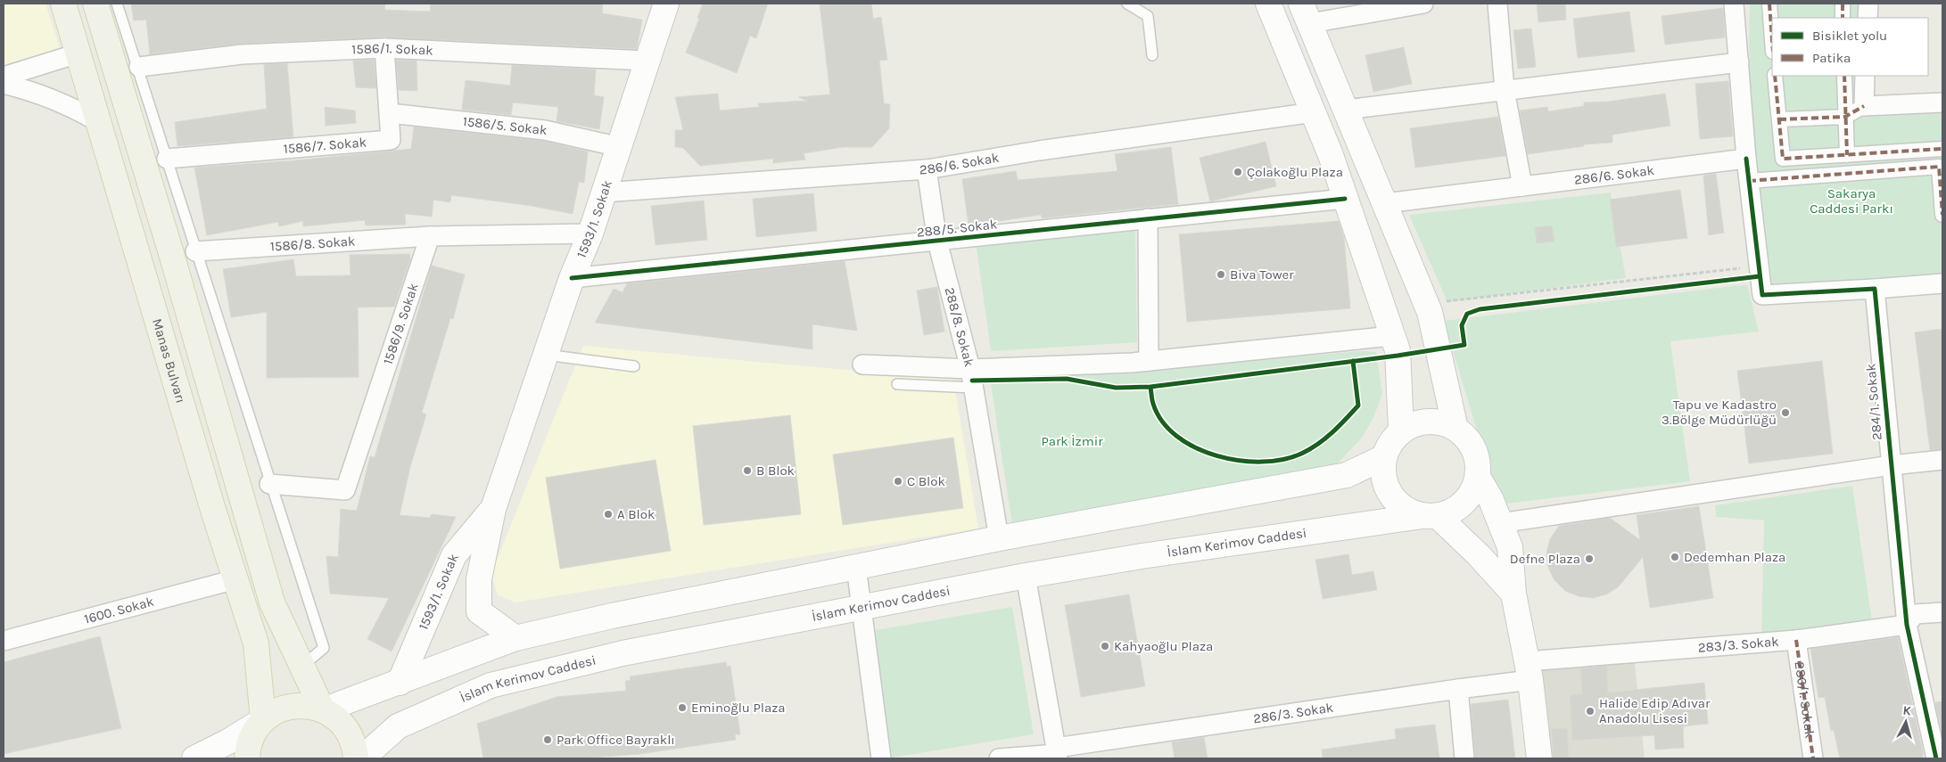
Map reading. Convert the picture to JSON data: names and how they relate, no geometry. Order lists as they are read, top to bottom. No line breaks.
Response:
{"streets":{"main road":["1593/1. Sokak","Manas Bulvarı","İslam Kerimov Caddesi"],"street":["1586/1. Sokak","1586/5. Sokak","1586/7. Sokak","286/6. Sokak","288/5. Sokak","1586/8. Sokak","1586/9. Sokak","288/8. Sokak","284/1. Sokak","1600. Sokak","283/3. Sokak","286/1. Sokak","286/3. Sokak"]},"crossings":[["1586/1. Sokak","1586/7. Sokak"],["1586/1. Sokak","1593/1. Sokak"],["1586/5. Sokak","1586/7. Sokak"],["1586/5. Sokak","1593/1. Sokak"],["286/6. Sokak","1593/1. Sokak"],["286/6. Sokak","288/8. Sokak"],["1593/1. Sokak","288/5. Sokak"],["288/5. Sokak","288/8. Sokak"],["1586/8. Sokak","1586/9. Sokak"],["Manas Bulvarı","1600. Sokak"],["284/1. Sokak","283/3. Sokak"],["283/3. Sokak","286/1. Sokak"],["283/3. Sokak","286/3. Sokak"]],"parks":["Sakarya Caddesi Parkı","Park İzmir"],"places":["Çolakoğlu Plaza","Biva Tower","Tapu ve Kadastro 3.Bölge Müdürlüğü","B Blok","C Blok","A Blok","Dedemhan Plaza","Defne Plaza","Kahyaoğlu Plaza","Eminoğlu Plaza","Halide Edip Adıvar Anadolu Lisesi","Park Office Bayraklı"],"legend":["Bisiklet yolu","Patika"],"north":"top"}
